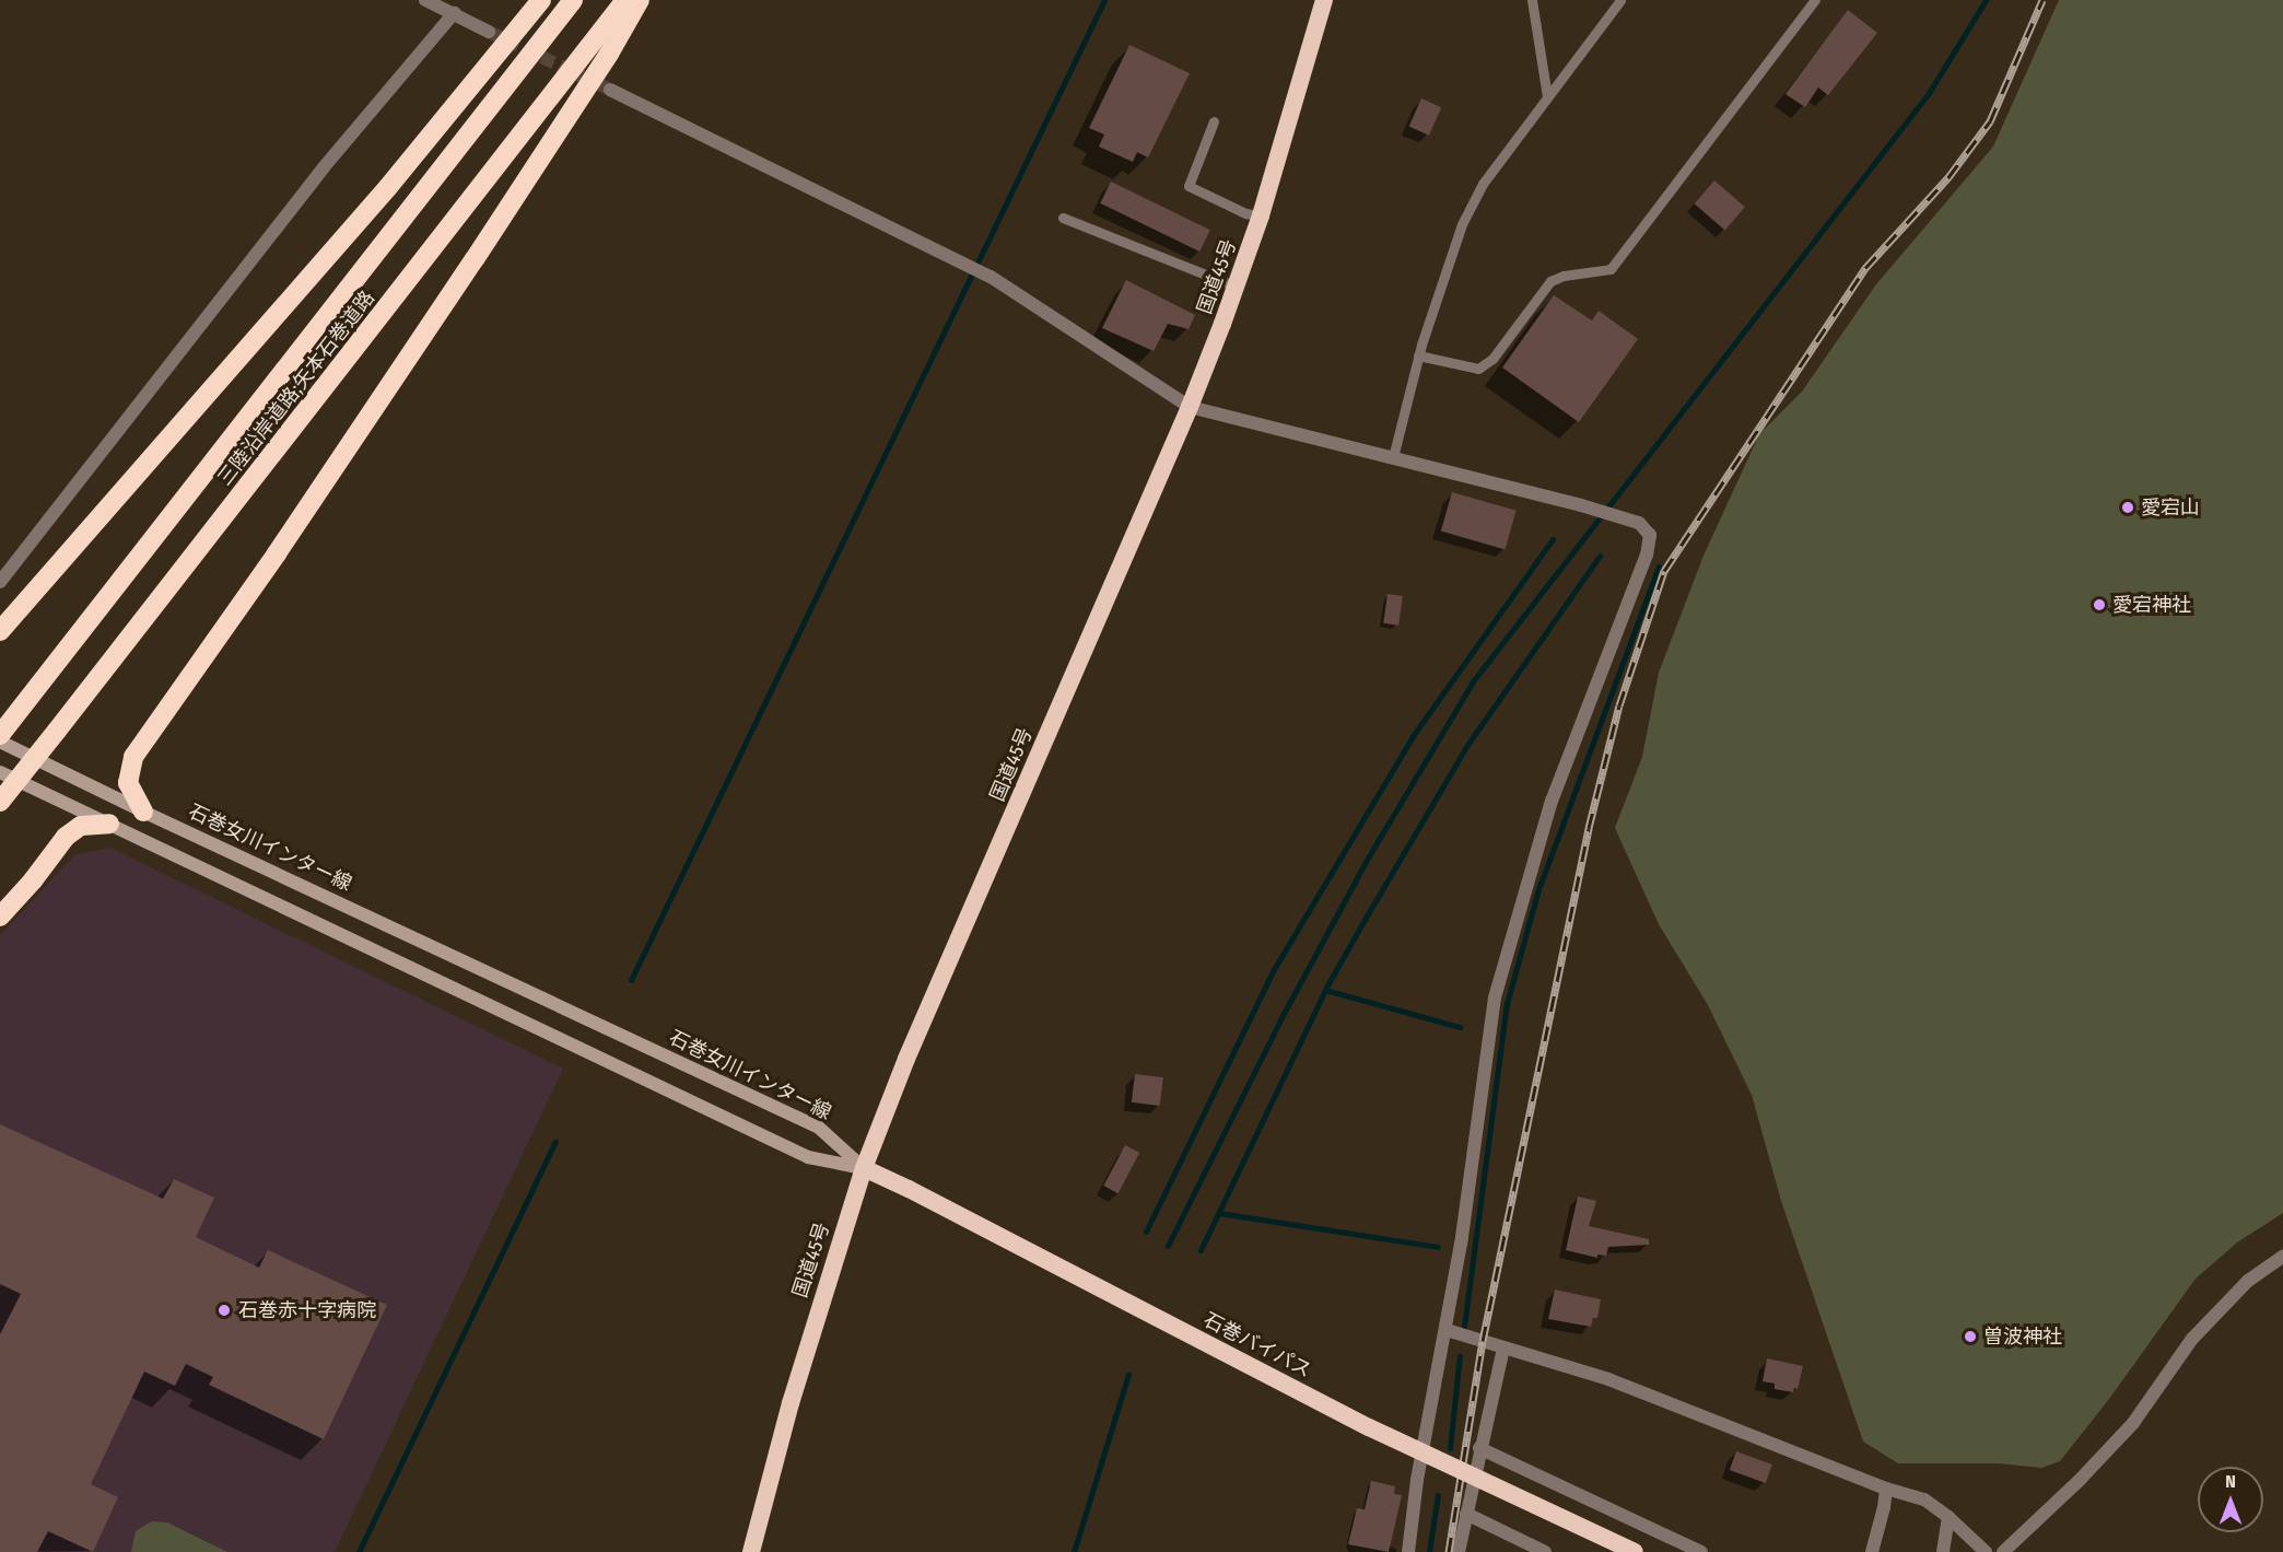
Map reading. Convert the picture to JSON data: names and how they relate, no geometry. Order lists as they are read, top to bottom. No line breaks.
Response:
{"streets":{"highway":["国道45号","三陸沿岸道路;矢本石巻道路","石巻バイパス"],"main road":["石巻女川インター線"]},"crossings":[["国道45号","石巻女川インター線"],["国道45号","石巻バイパス"],["石巻女川インター線","石巻バイパス"]],"places":["愛宕山","愛宕神社","石巻赤十字病院","曽波神社"],"north":"top"}
